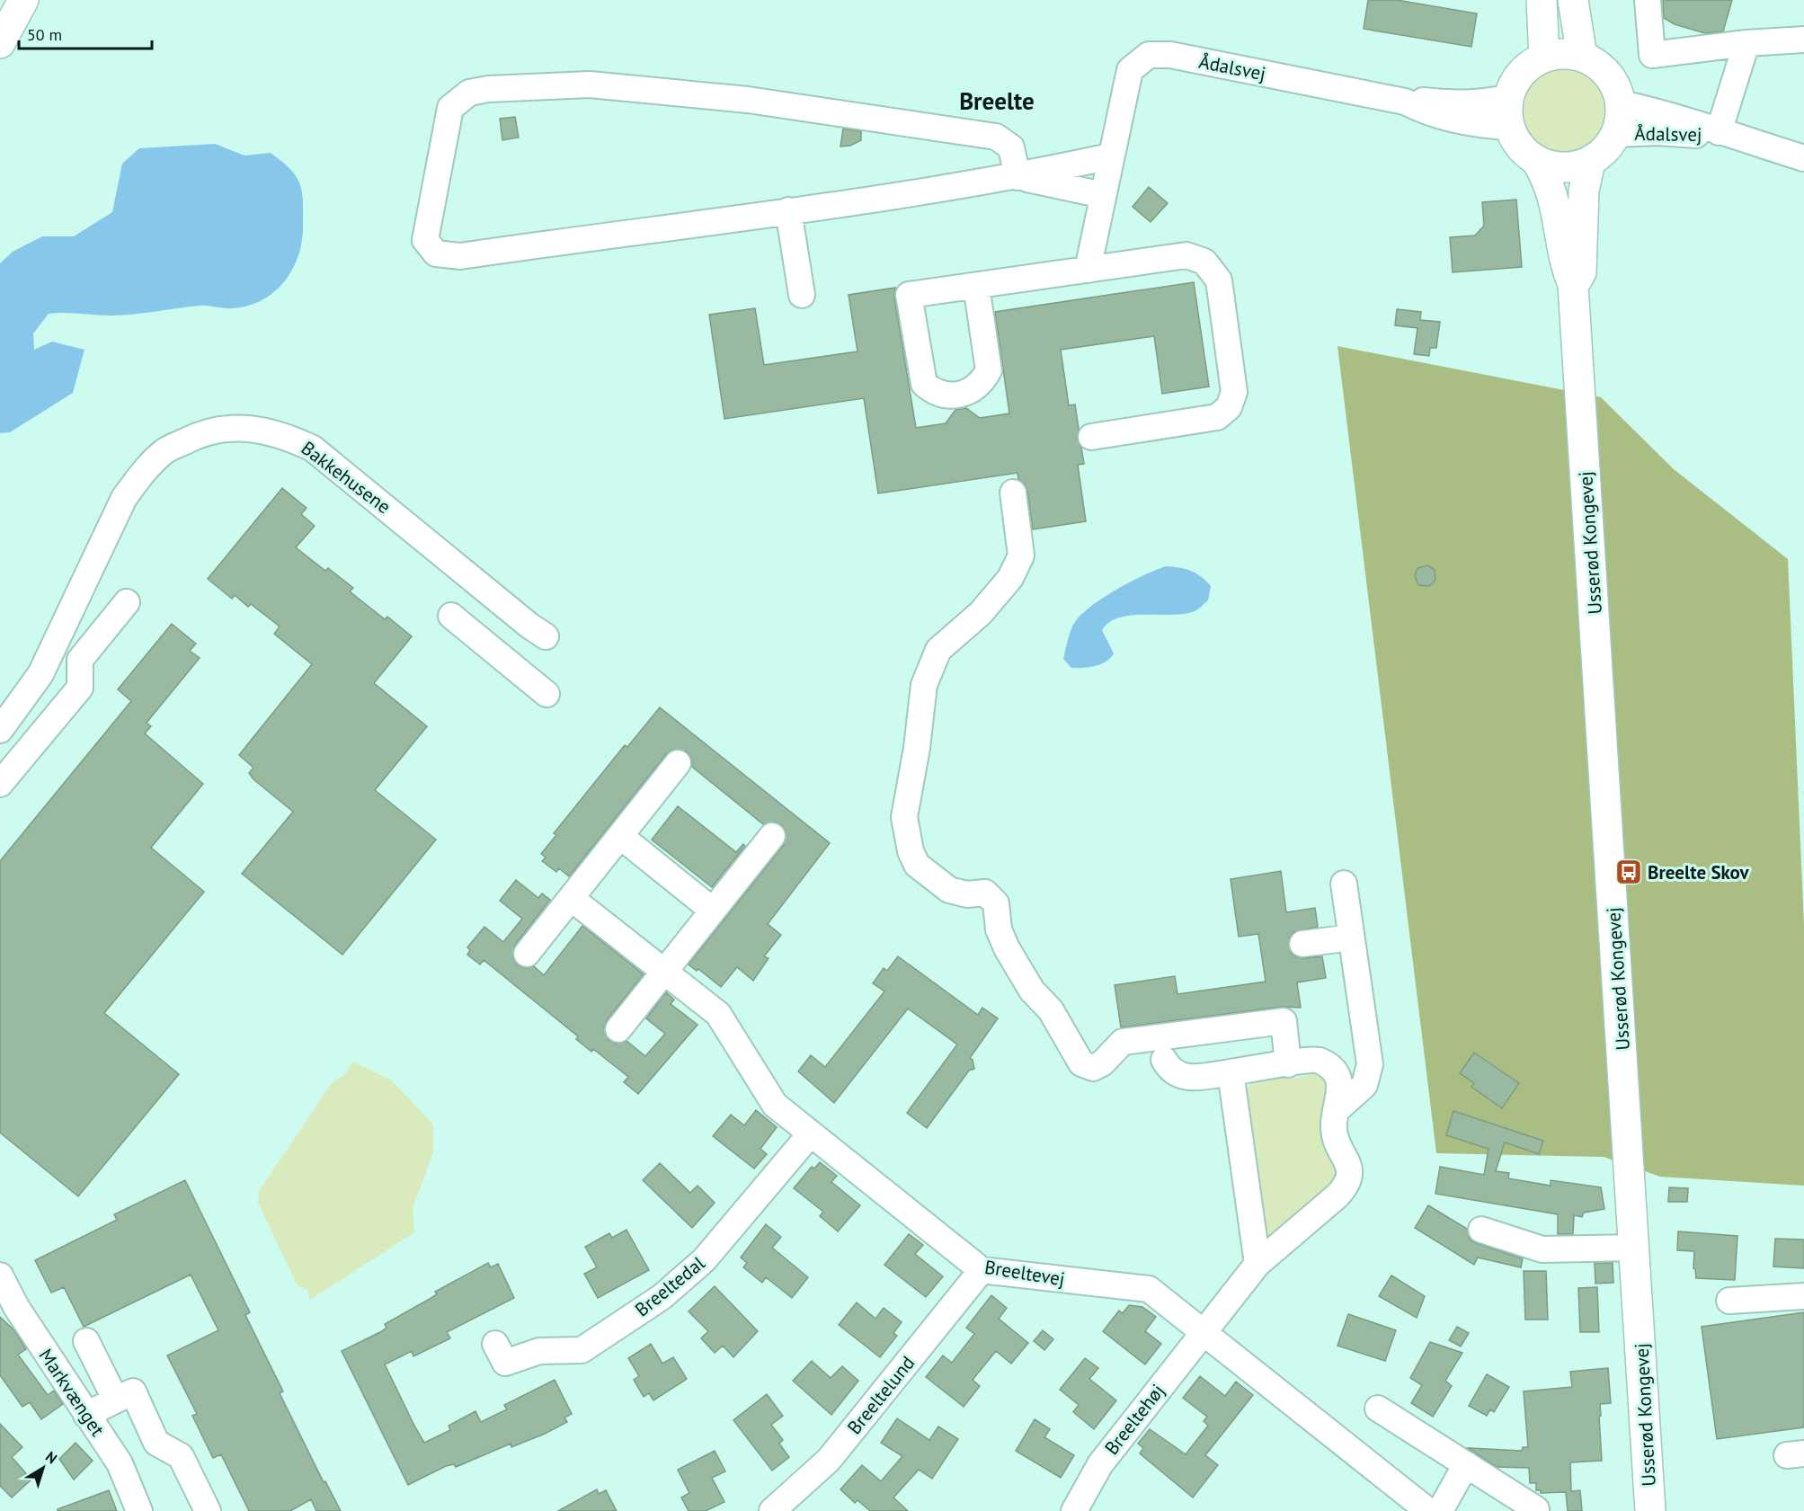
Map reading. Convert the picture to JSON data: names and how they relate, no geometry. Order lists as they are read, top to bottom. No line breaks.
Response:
{"streets":{"main road":["Usserød Kongevej"],"street":["Ådalsvej","Bakkehusene","Breeltevej","Breeltedal","Markvænget","Breeltelund","Breeltehøj"]},"crossings":[["Ådalsvej","Usserød Kongevej"],["Breeltevej","Breeltedal"],["Breeltevej","Breeltelund"],["Breeltevej","Breeltehøj"]],"districts":["Breelte"],"places":{"bus stop":["Breelte Skov"]},"scale_bar":"50 m","north":"top right"}
